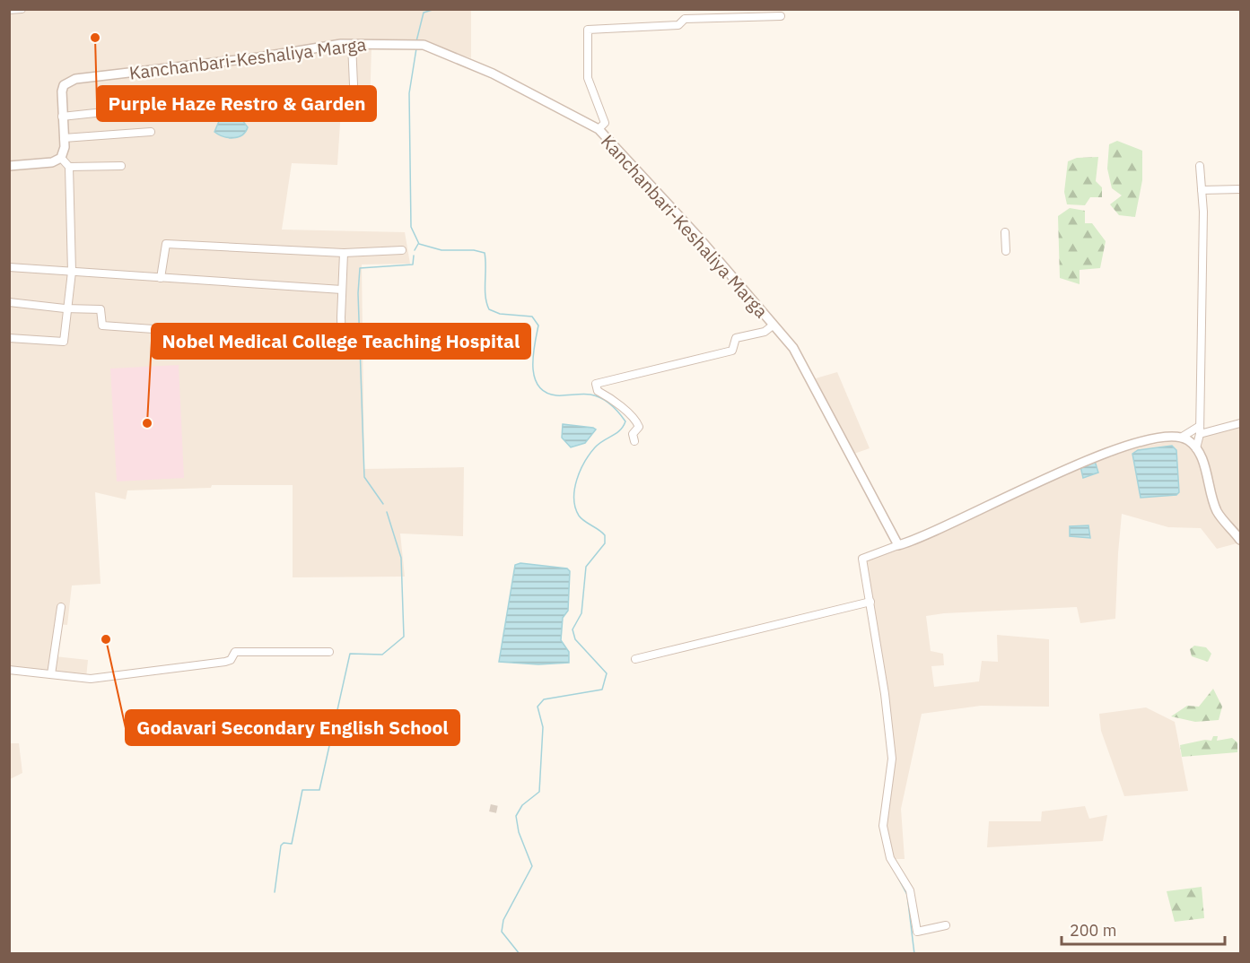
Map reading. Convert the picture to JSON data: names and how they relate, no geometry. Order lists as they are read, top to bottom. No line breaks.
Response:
{"streets":{"street":["Kanchanbari-Keshaliya Marga"]},"places":["Purple Haze Restro & Garden","Nobel Medical College Teaching Hospital","Godavari Secondary English School"],"scale_bar":"200 m"}
